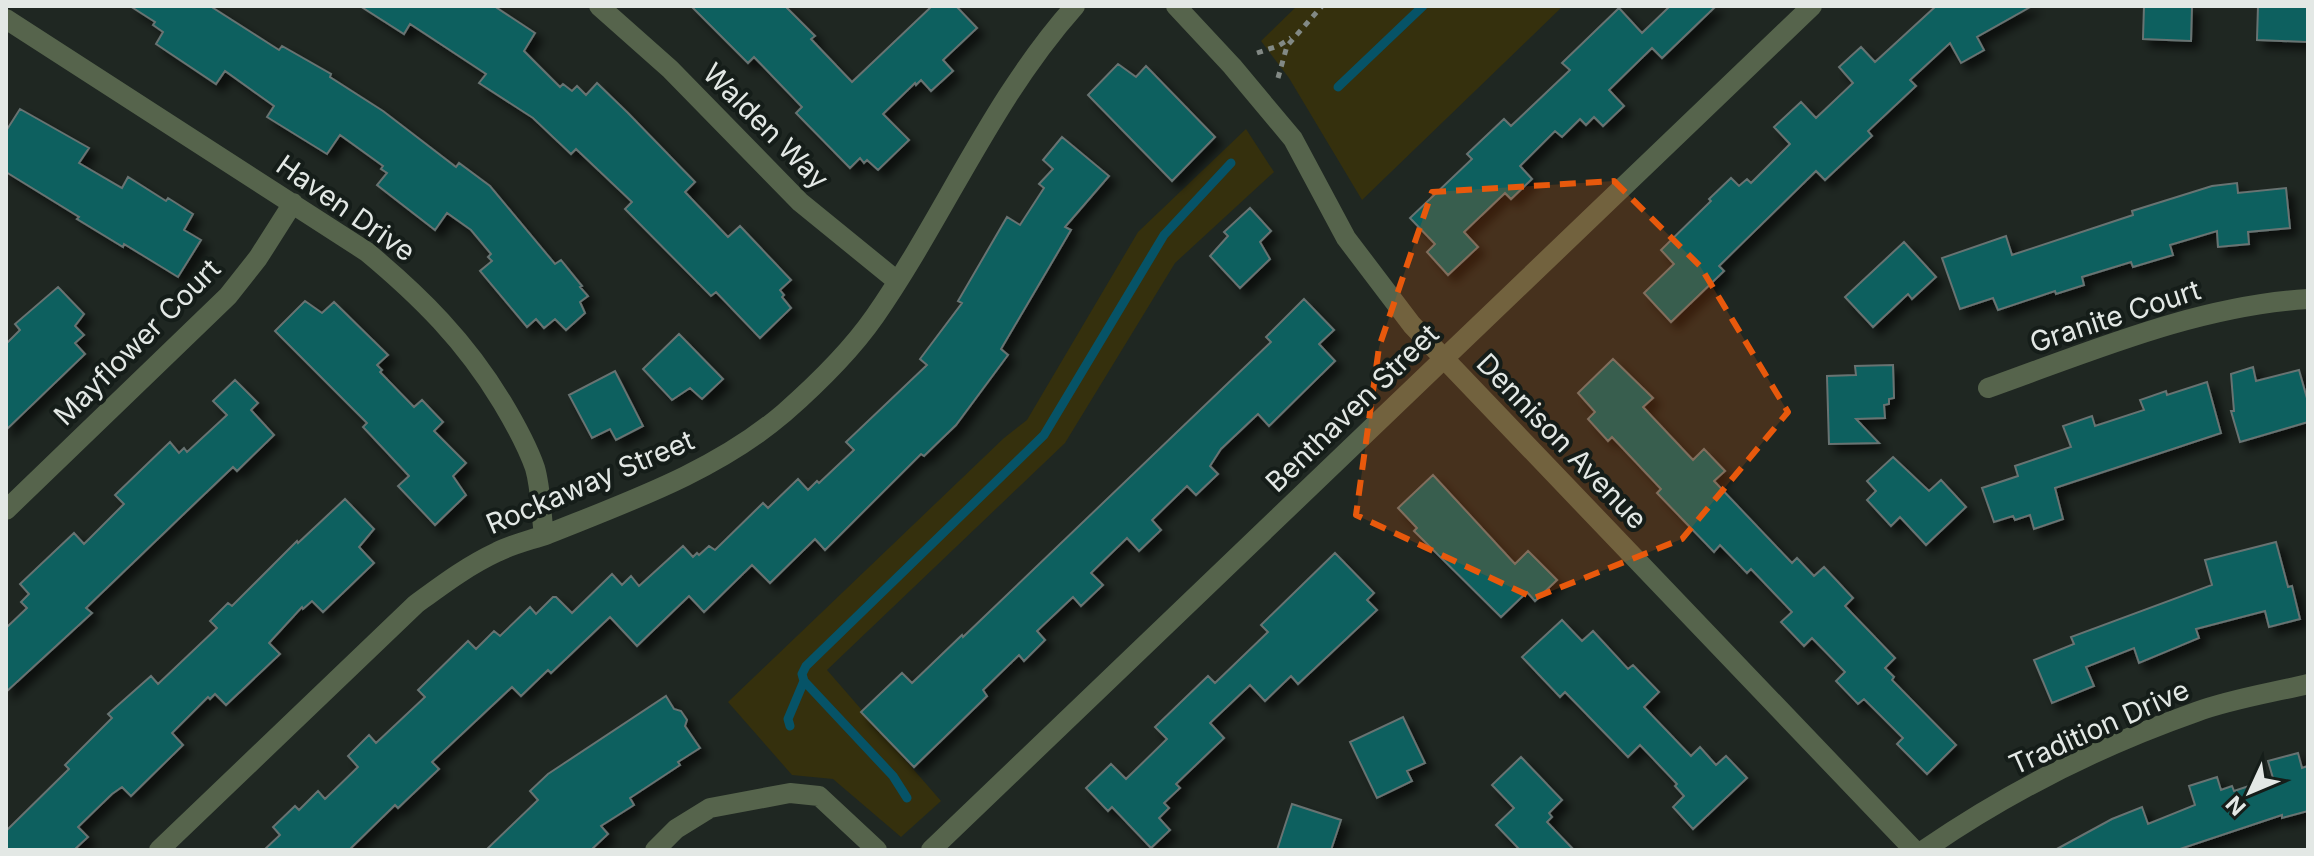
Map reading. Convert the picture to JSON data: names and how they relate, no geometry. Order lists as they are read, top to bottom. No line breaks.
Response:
{"streets":{"street":["Walden Way","Haven Drive","Granite Court","Mayflower Court","Benthaven Street","Dennison Avenue","Rockaway Street","Tradition Drive"]},"crossings":[["Walden Way","Rockaway Street"],["Haven Drive","Mayflower Court"],["Haven Drive","Rockaway Street"],["Benthaven Street","Dennison Avenue"]],"north":"bottom left"}
